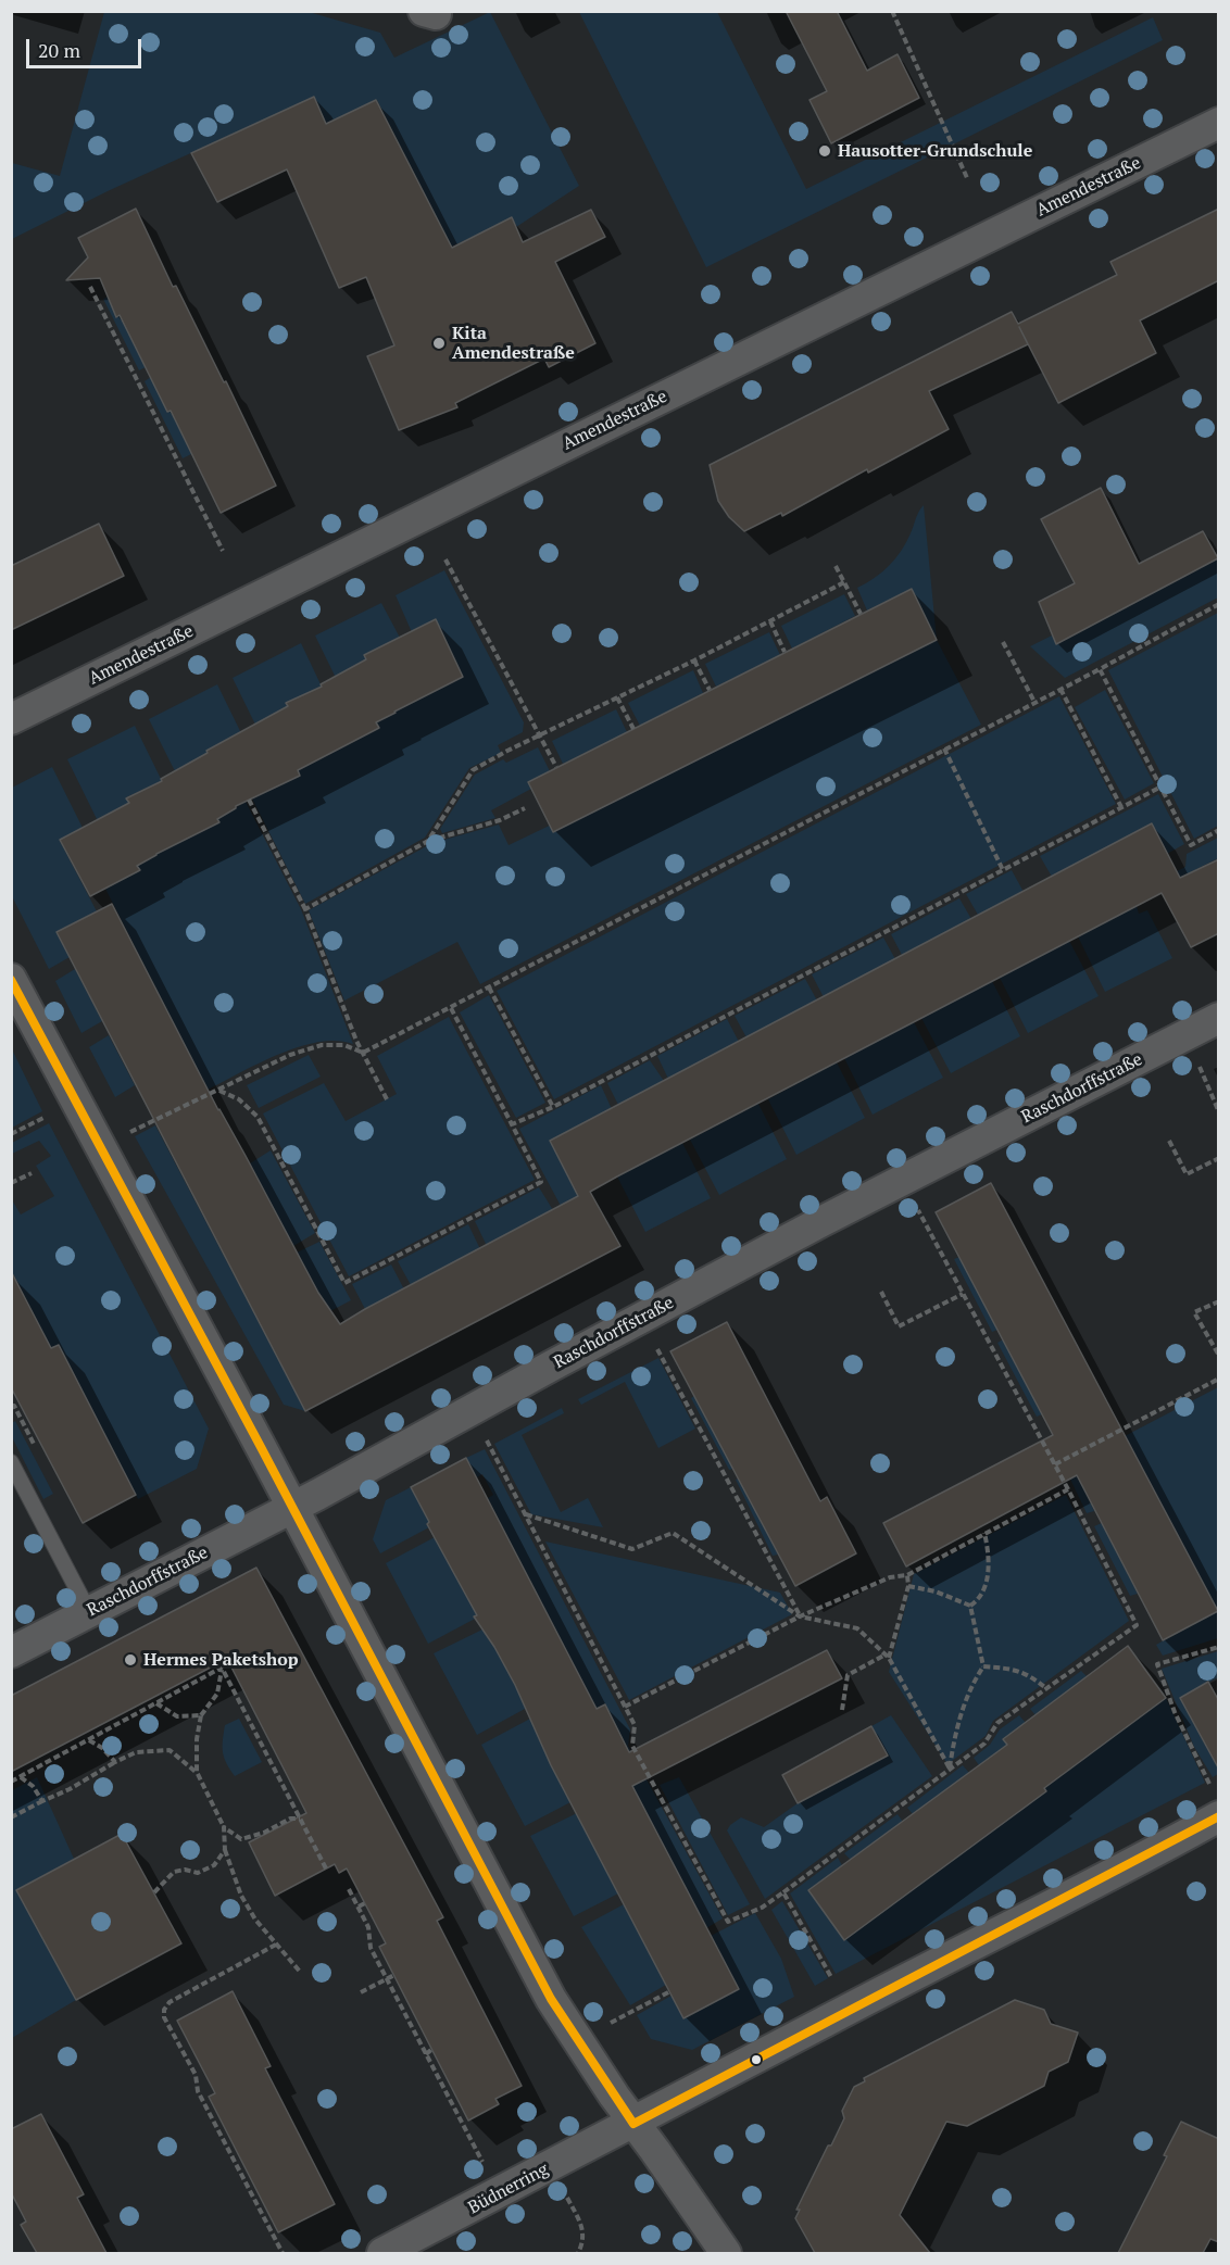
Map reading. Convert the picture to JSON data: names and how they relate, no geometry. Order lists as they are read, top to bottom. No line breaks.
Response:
{"streets":{"street":["Amendestraße","Raschdorffstraße","Büdnerring"]},"places":["Hausotter-Grundschule","Kita Amendestraße","Hermes Paketshop"],"scale_bar":"20 m"}
